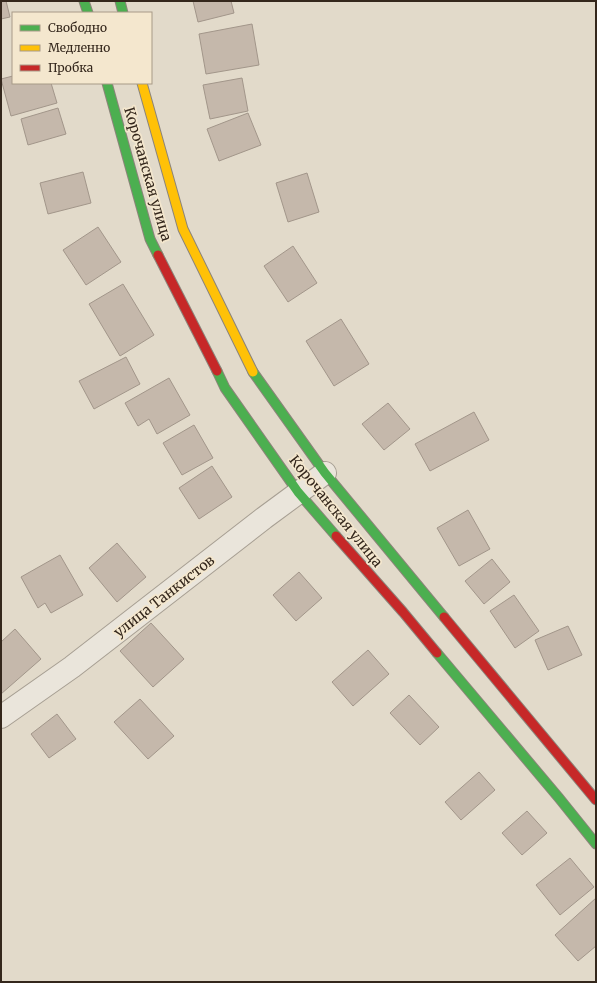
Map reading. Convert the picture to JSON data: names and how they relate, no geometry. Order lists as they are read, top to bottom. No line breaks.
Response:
{"streets":{"main road":["Корочанская улица"],"street":["улица Танкистов"]},"crossings":[["Корочанская улица","улица Танкистов"]],"legend":["Свободно","Медленно","Пробка"]}
